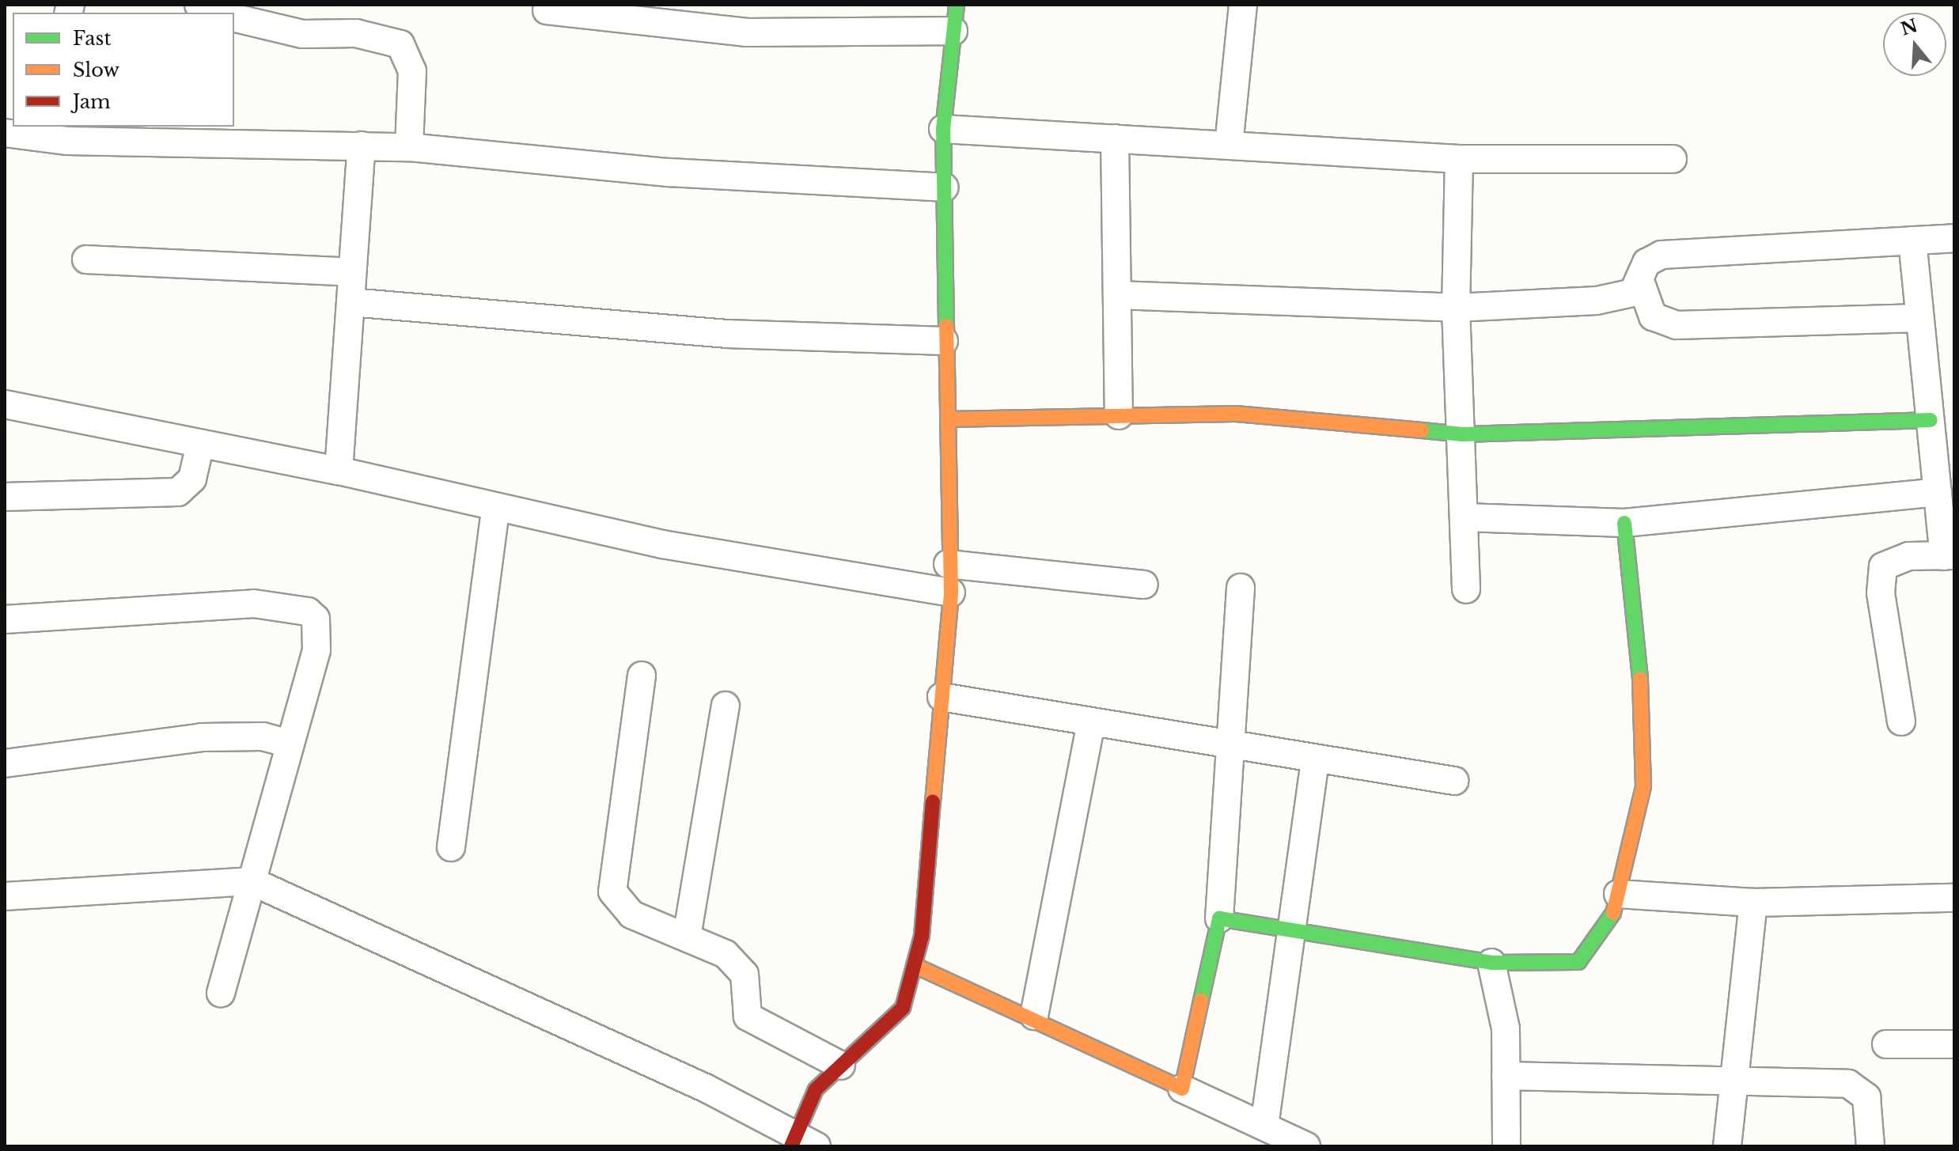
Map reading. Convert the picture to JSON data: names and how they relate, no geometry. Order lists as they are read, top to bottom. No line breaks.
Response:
{"legend":["Fast","Slow","Jam"],"north":"top"}
